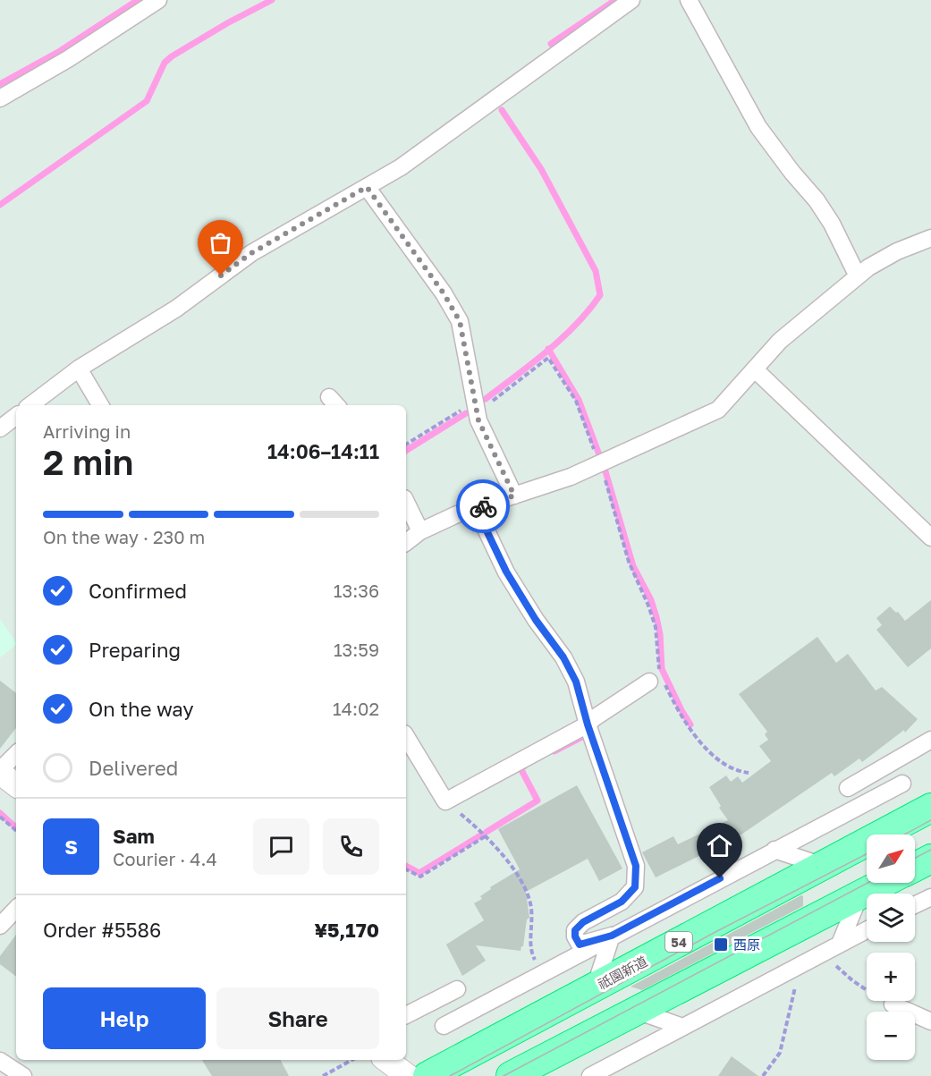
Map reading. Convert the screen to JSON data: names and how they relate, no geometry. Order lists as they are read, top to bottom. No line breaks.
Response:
{"streets":{"highway":["54","祇園新道"]},"places":{"transit":["西原"]},"north":"top right","page":{"heading":["2 min","Arriving in","14:06–14:11"],"panel":["Sam","Courier · 4.4","Order #5586","¥5,170"],"bar":"On the way · 230 m","list":[["Confirmed","13:36"],["Preparing","13:59"],["On the way","14:02"],"Delivered"],"round":"S","map_buttons":["+","−"],"buttons":["Help","Share"]}}
